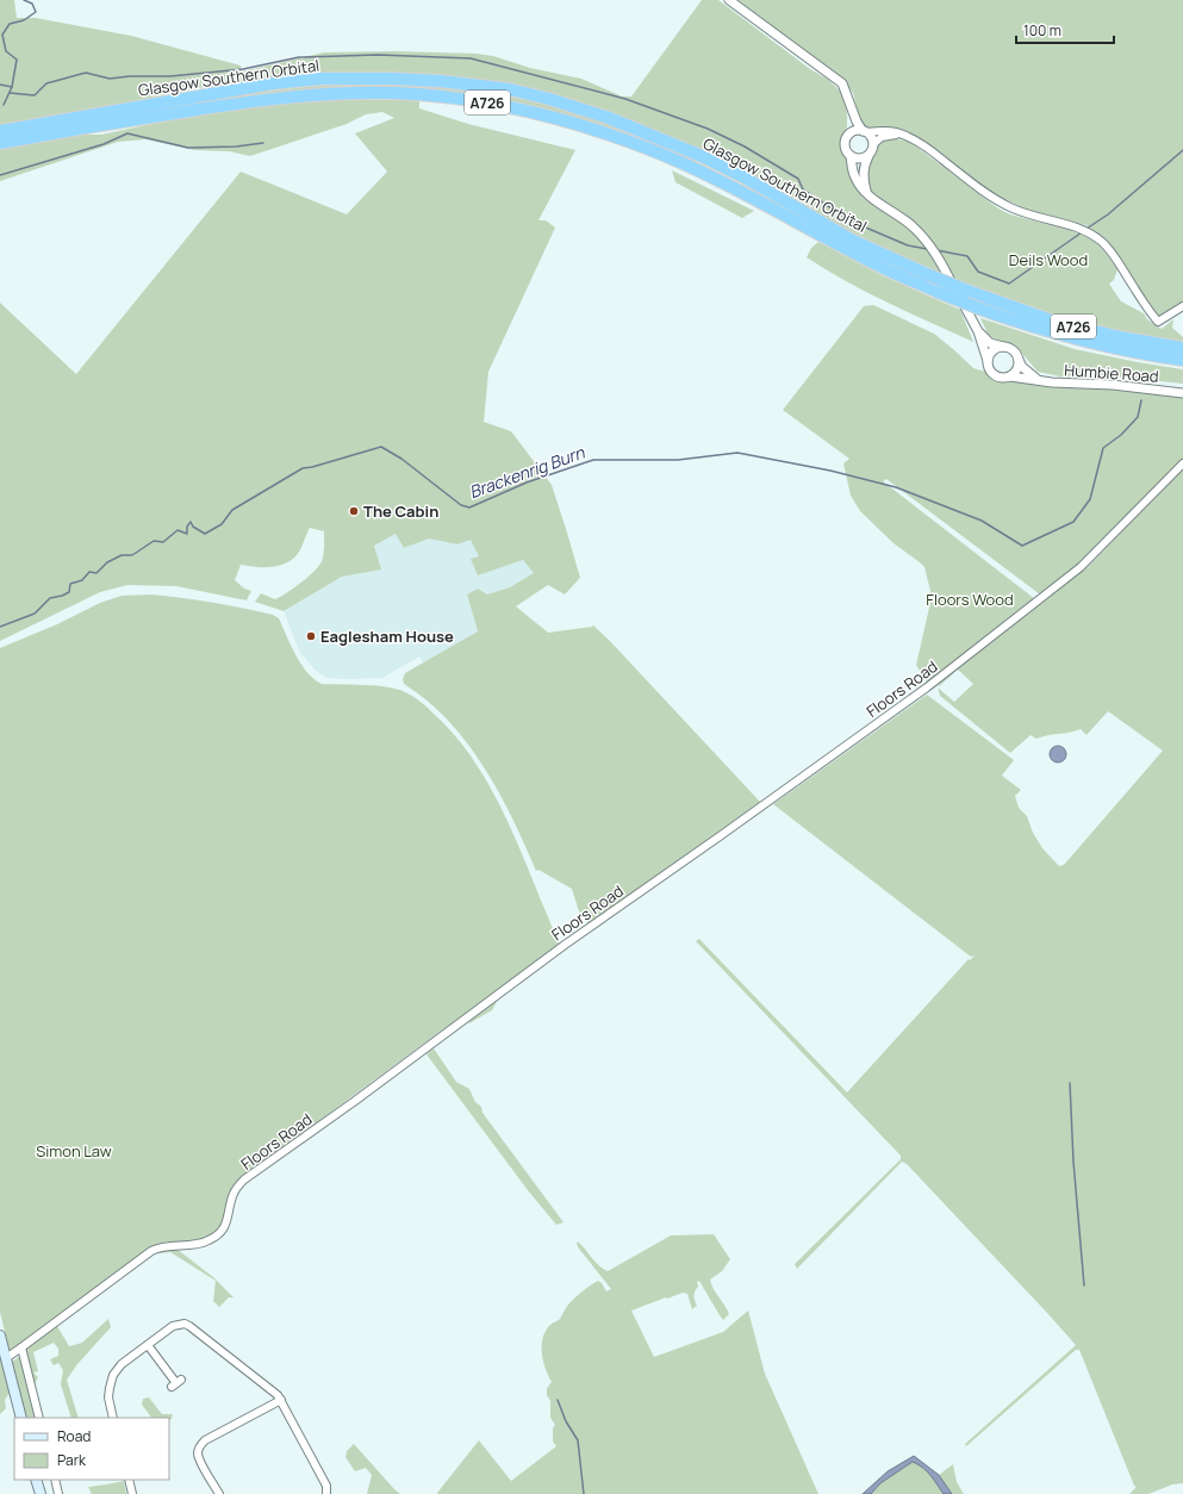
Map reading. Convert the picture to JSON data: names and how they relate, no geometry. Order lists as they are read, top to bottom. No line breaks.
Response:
{"streets":{"highway":["Glasgow Southern Orbital","A726"],"street":["Humbie Road","Floors Road"]},"water":["Brackenrig Burn"],"parks":["Deils Wood","Floors Wood","Simon Law"],"places":["The Cabin","Eaglesham House"],"legend":["Road","Park"],"scale_bar":"100 m"}
